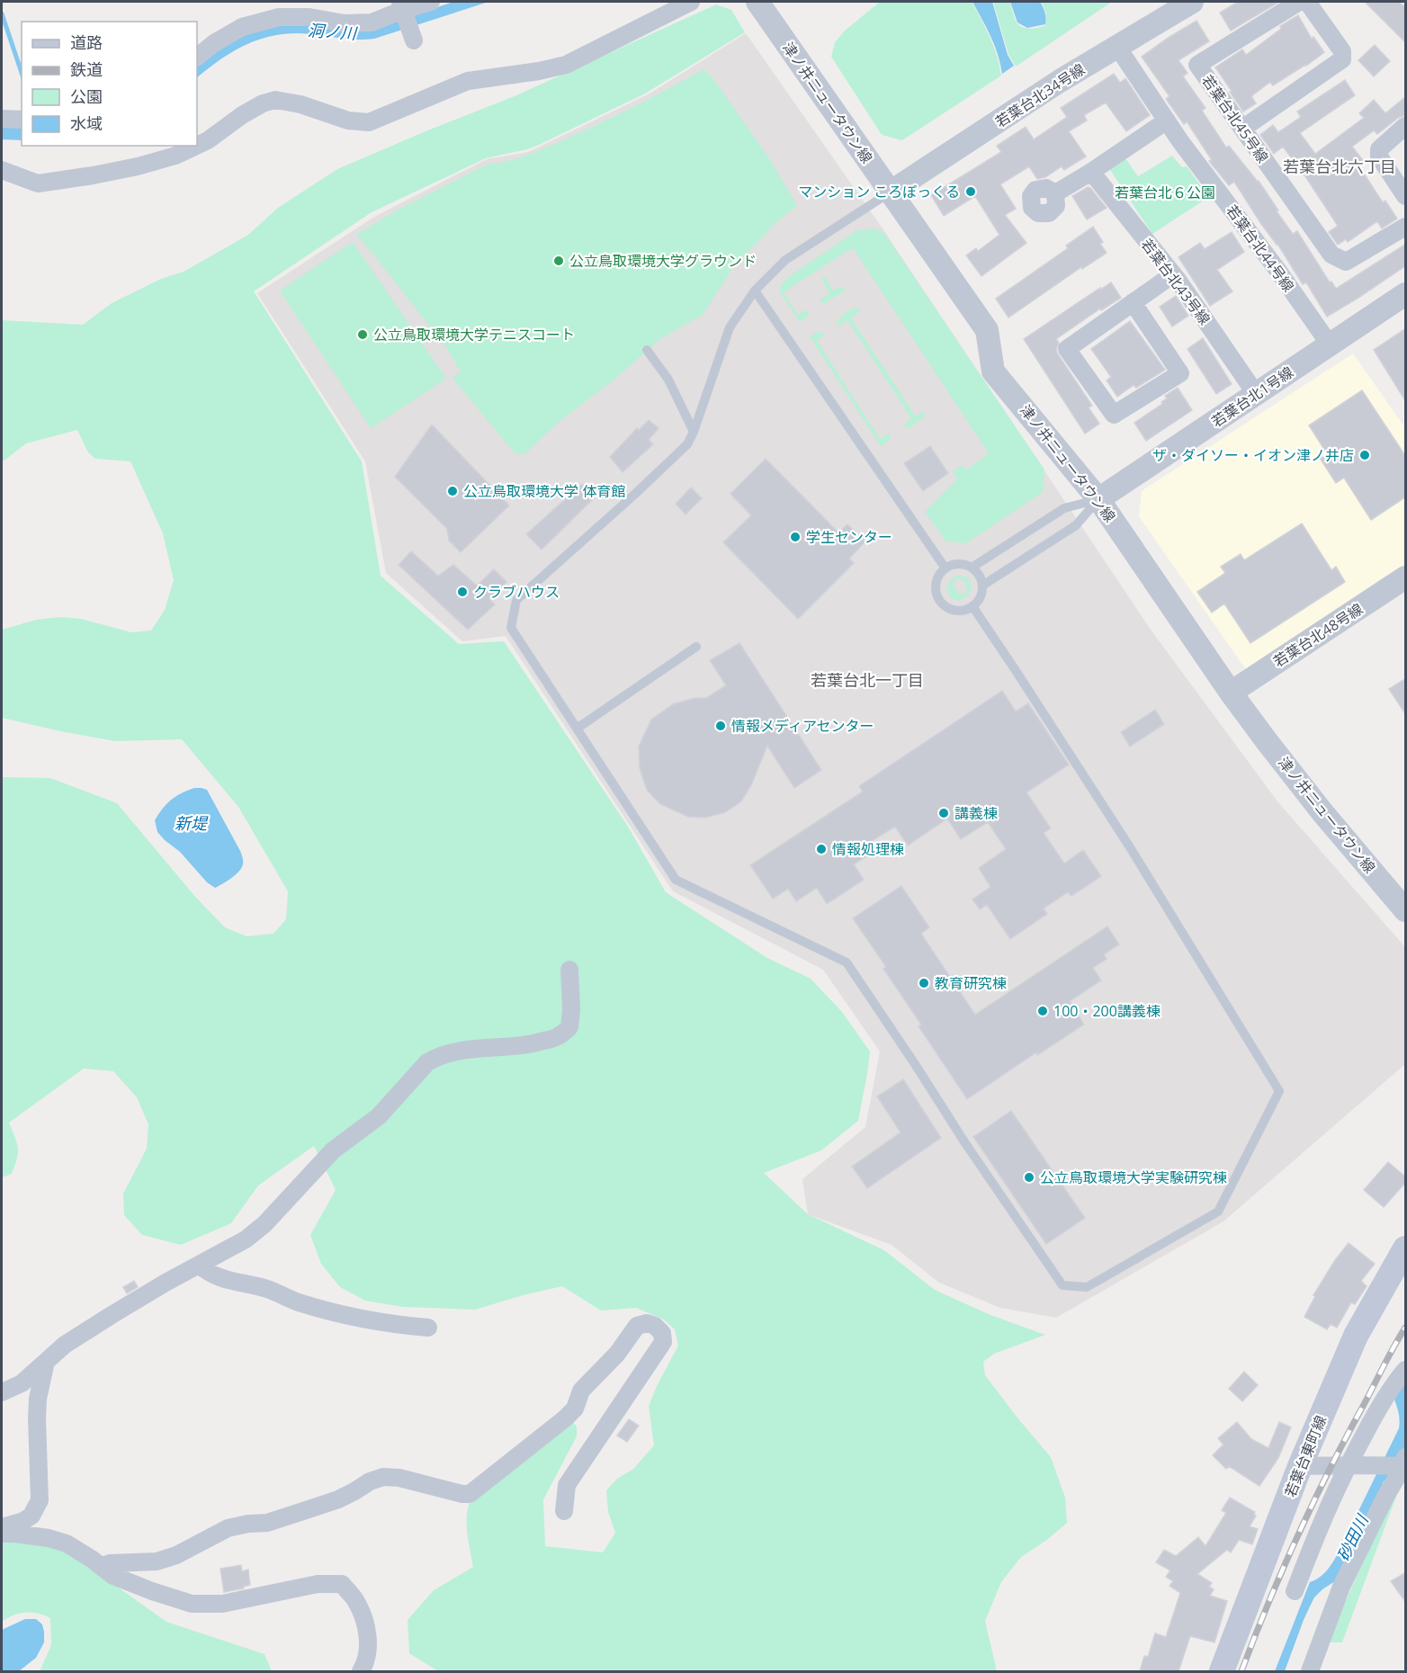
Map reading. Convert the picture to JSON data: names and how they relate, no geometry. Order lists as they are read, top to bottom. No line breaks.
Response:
{"streets":{"main road":["若葉台東町線"],"street":["若葉台北34号線","津ノ井ニュータウン線","若葉台北45号線","若葉台北44号線","若葉台北43号線","若葉台北1号線","若葉台北48号線"]},"crossings":[["若葉台北34号線","津ノ井ニュータウン線"],["若葉台北34号線","若葉台北44号線"],["津ノ井ニュータウン線","若葉台北1号線"],["津ノ井ニュータウン線","若葉台北48号線"],["若葉台北44号線","若葉台北1号線"],["若葉台北43号線","若葉台北1号線"]],"districts":["若葉台北六丁目","若葉台北一丁目"],"water":["洞ノ川","新堤","砂田川"],"parks":["若葉台北６公園"],"places":["マンション ころぽっくる","公立鳥取環境大学グラウンド","公立鳥取環境大学テニスコート","ザ・ダイソー・イオン津ノ井店","公立鳥取環境大学 体育館","学生センター","クラブハウス","情報メディアセンター","講義棟","情報処理棟","教育研究棟","100・200講義棟","公立鳥取環境大学実験研究棟"],"legend":["道路","鉄道","公園","水域"]}
